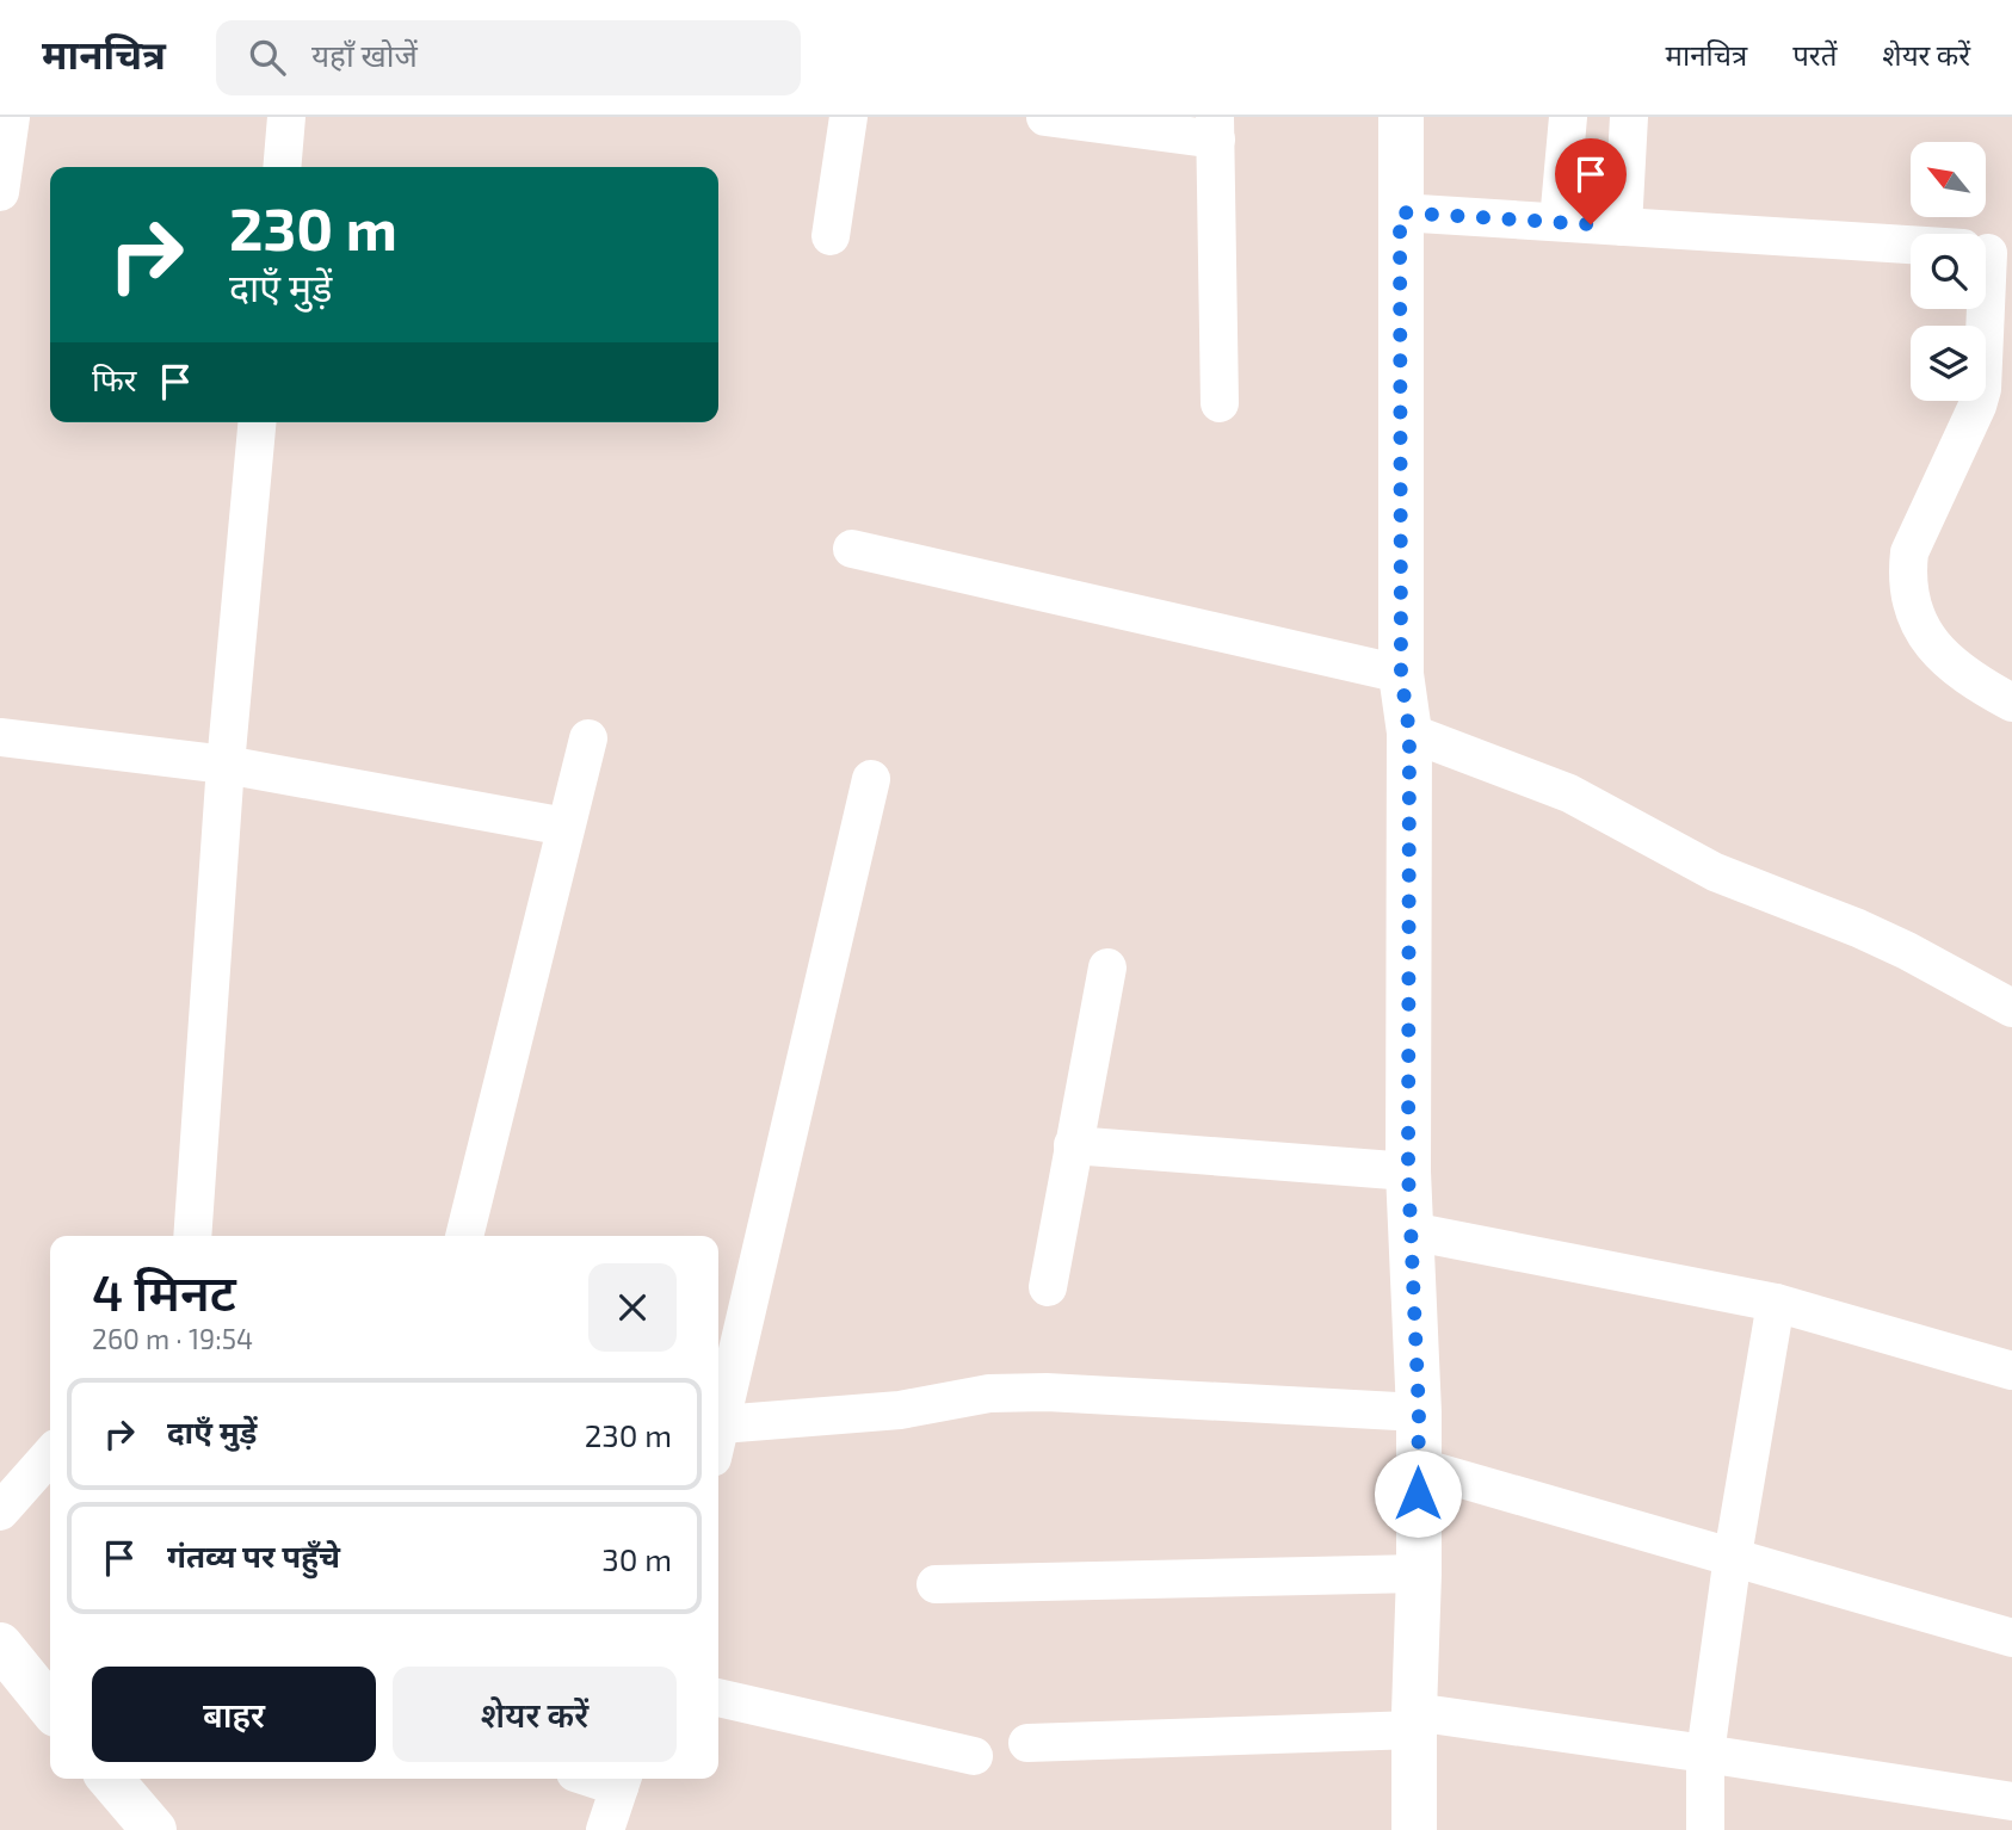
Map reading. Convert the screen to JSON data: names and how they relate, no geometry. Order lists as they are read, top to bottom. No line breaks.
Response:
{"north":"top left","page":{"header":"मानचित्र","search":"यहाँ खोजें","nav":["मानचित्र","परतें","शेयर करें"],"turn":["230 m","दाएँ मुड़ें"],"then":"फिर","heading":["4 मिनट","260 m · 19:54"],"list":[{"name":"दाएँ मुड़ें","value":"230 m"},{"name":"गंतव्य पर पहुँचे","value":"30 m"}],"buttons":["बाहर","शेयर करें"]}}
